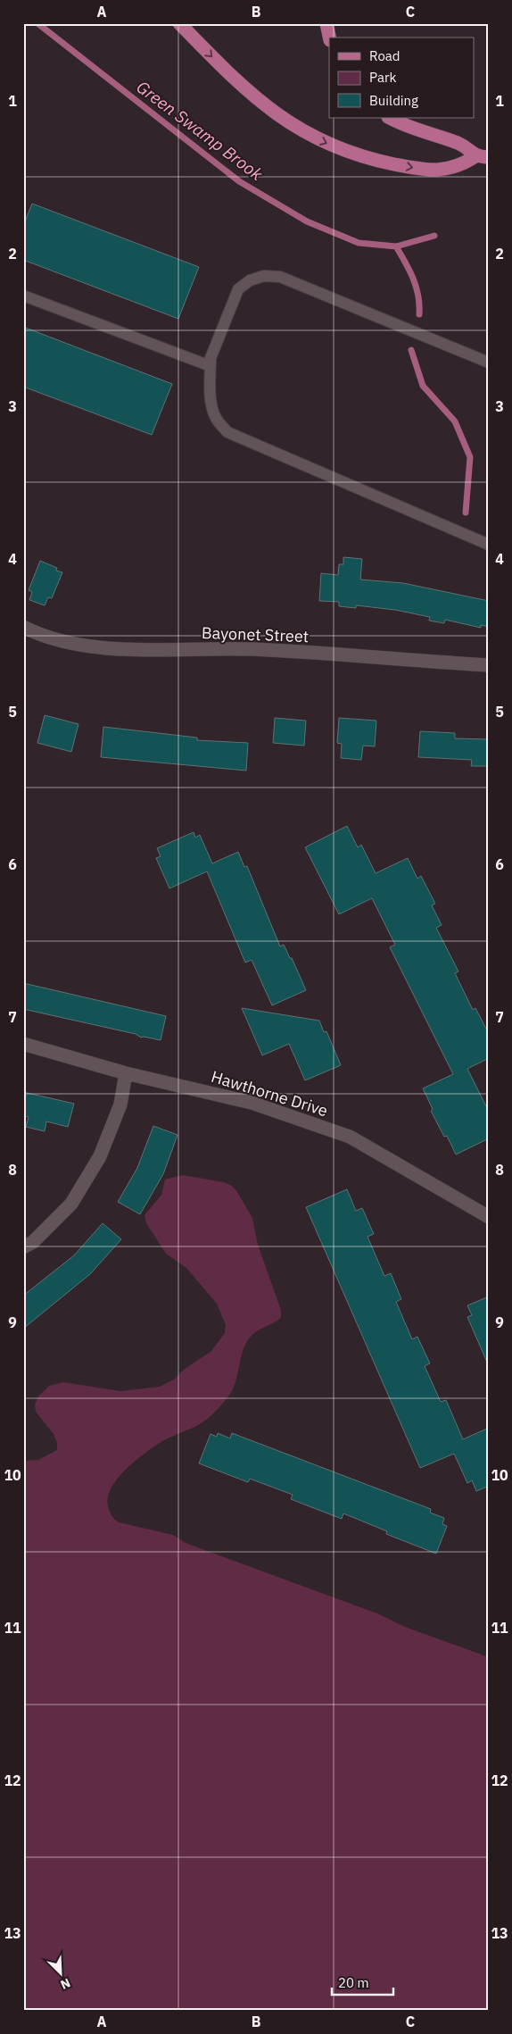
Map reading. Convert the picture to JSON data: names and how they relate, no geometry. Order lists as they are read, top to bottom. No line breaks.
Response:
{"streets":{"street":["Bayonet Street","Hawthorne Drive"]},"water":["Green Swamp Brook"],"legend":["Road","Park","Building"],"scale_bar":"20 m","north":"bottom right","grid":{"columns":["A","B","C"],"rows":["1","2","3","4","5","6","7","8","9","10","11","12","13"]}}
